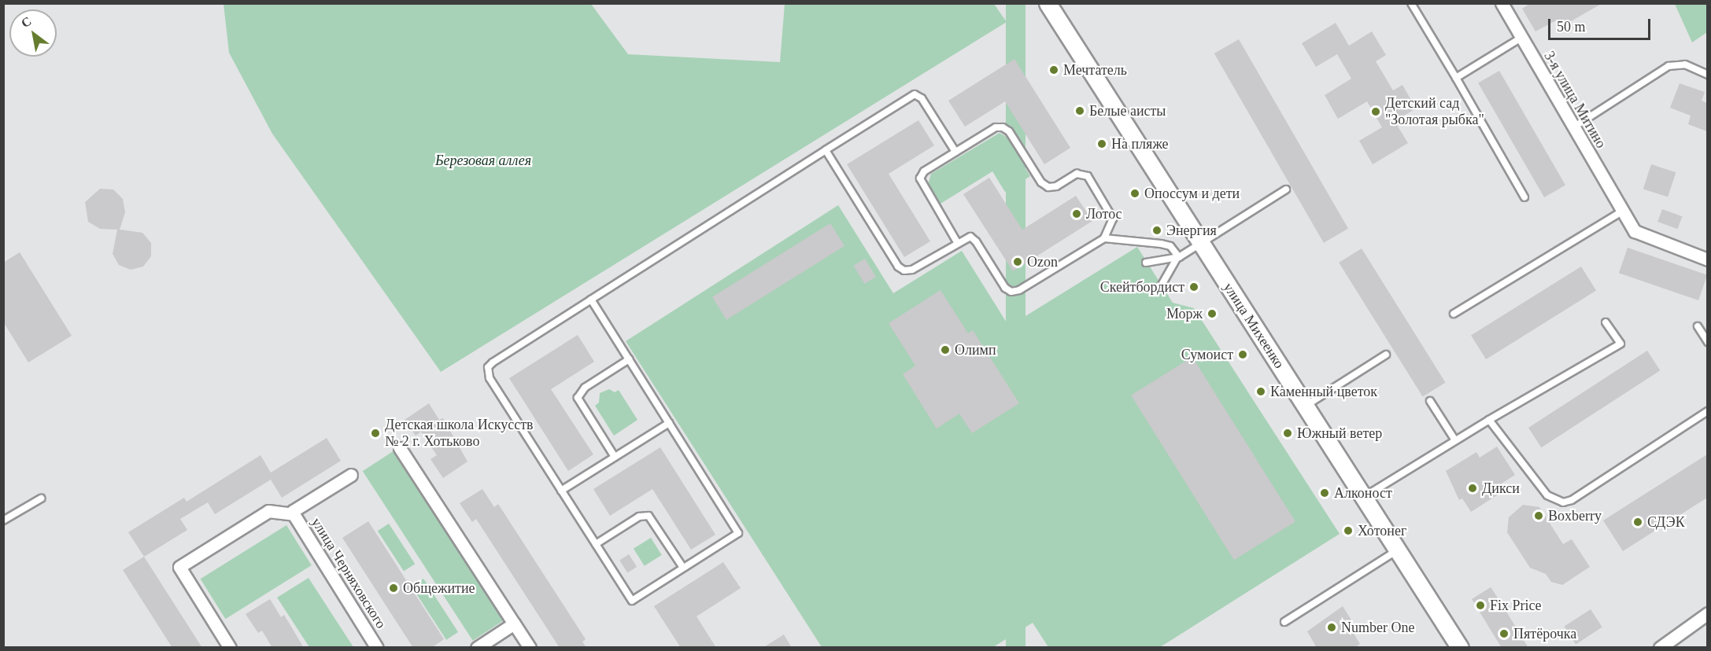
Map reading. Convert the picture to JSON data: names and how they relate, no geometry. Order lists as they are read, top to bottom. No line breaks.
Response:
{"streets":{"street":["3-я улица Митино","улица Михеенко","улица Черняховского"]},"parks":["Березовая аллея"],"places":["Мечтатель","Белые аисты","Детский сад \"Золотая рыбка\"","На пляже","Опоссум и дети","Лотос","Энергия","Ozon","Скейтбордист","Морж","Олимп","Сумоист","Каменный цветок","Детская школа Искусств № 2 г. Хотьково","Южный ветер","Дикси","Алконост","Boxberry","СДЭК","Хотонег","Общежитие","Fix Price","Number One","Пятёрочка"],"scale_bar":"50 m","north":"top left"}
